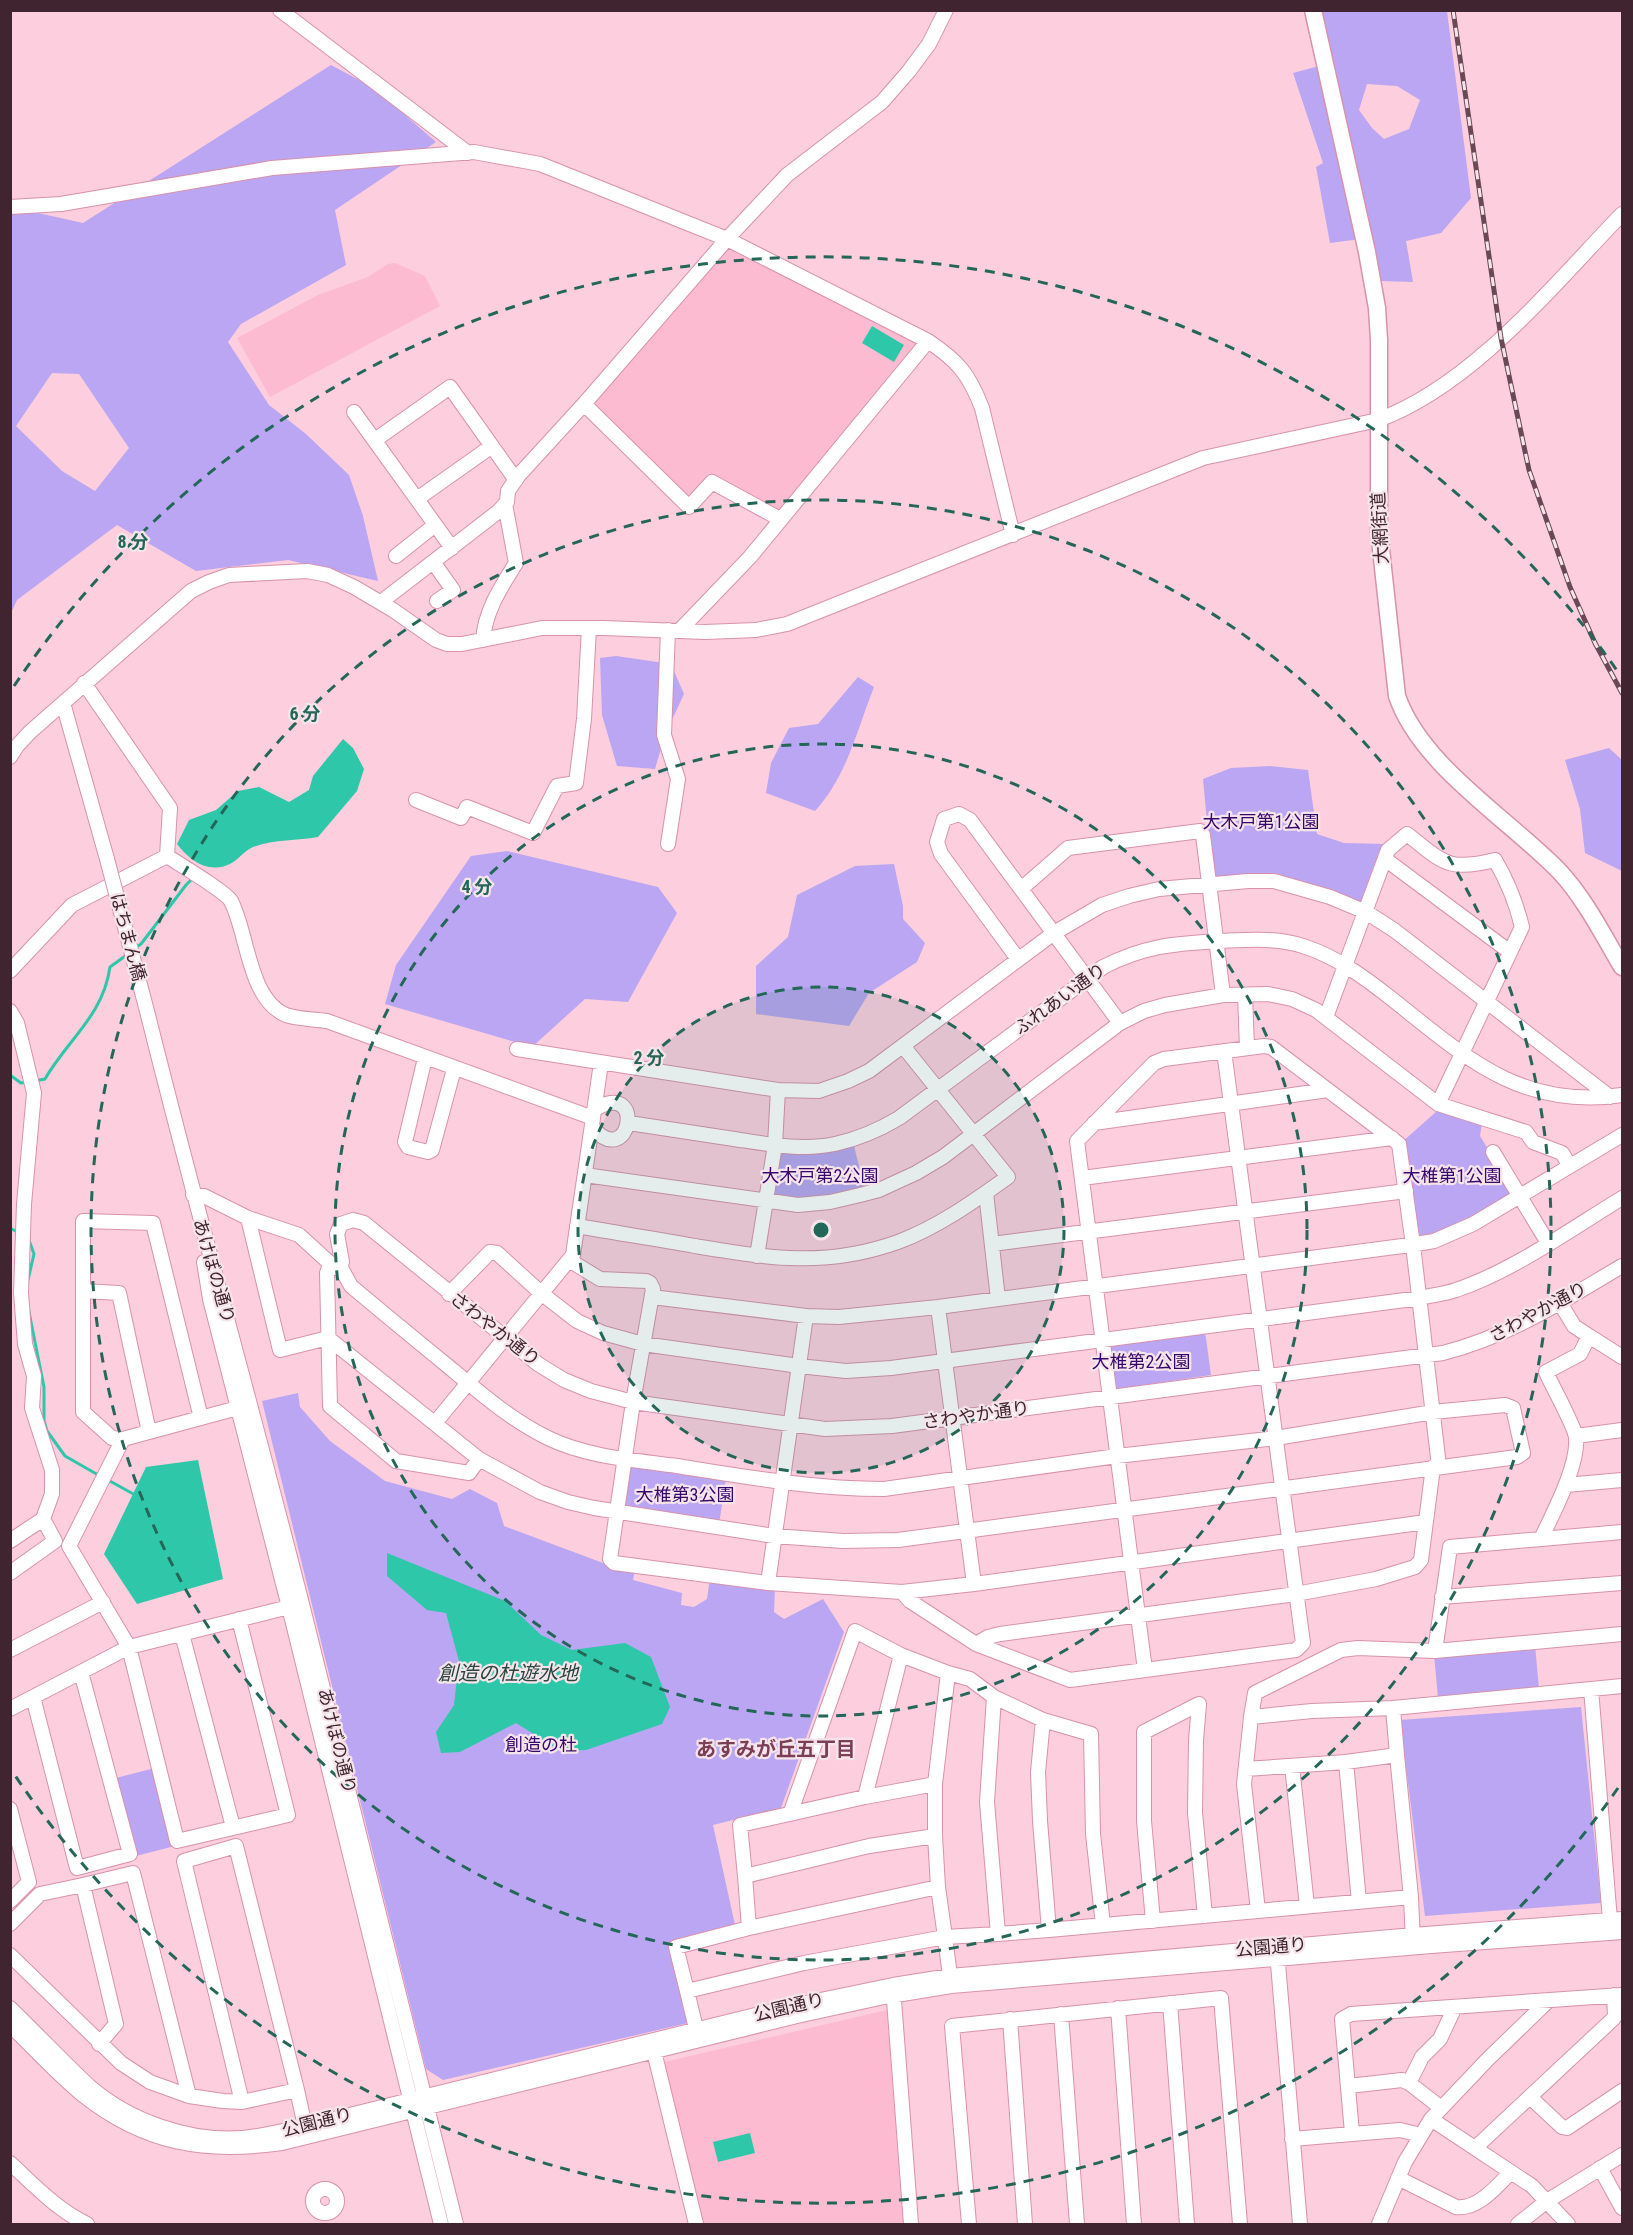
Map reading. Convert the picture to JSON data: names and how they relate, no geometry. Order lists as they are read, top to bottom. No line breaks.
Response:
{"streets":{"main road":["大網街道"],"street":["はちまん橋","ふれあい通り","あけぼの通り","さわやか通り","公園通り"]},"crossings":[["はちまん橋","あけぼの通り"],["あけぼの通り","公園通り"]],"districts":["あすみが丘五丁目"],"water":["創造の杜遊水地"],"parks":["大木戸第1公園","大木戸第2公園","大椎第1公園","大椎第2公園","大椎第3公園","創造の杜"],"rings":["8 分","6 分","4 分","2 分"]}
